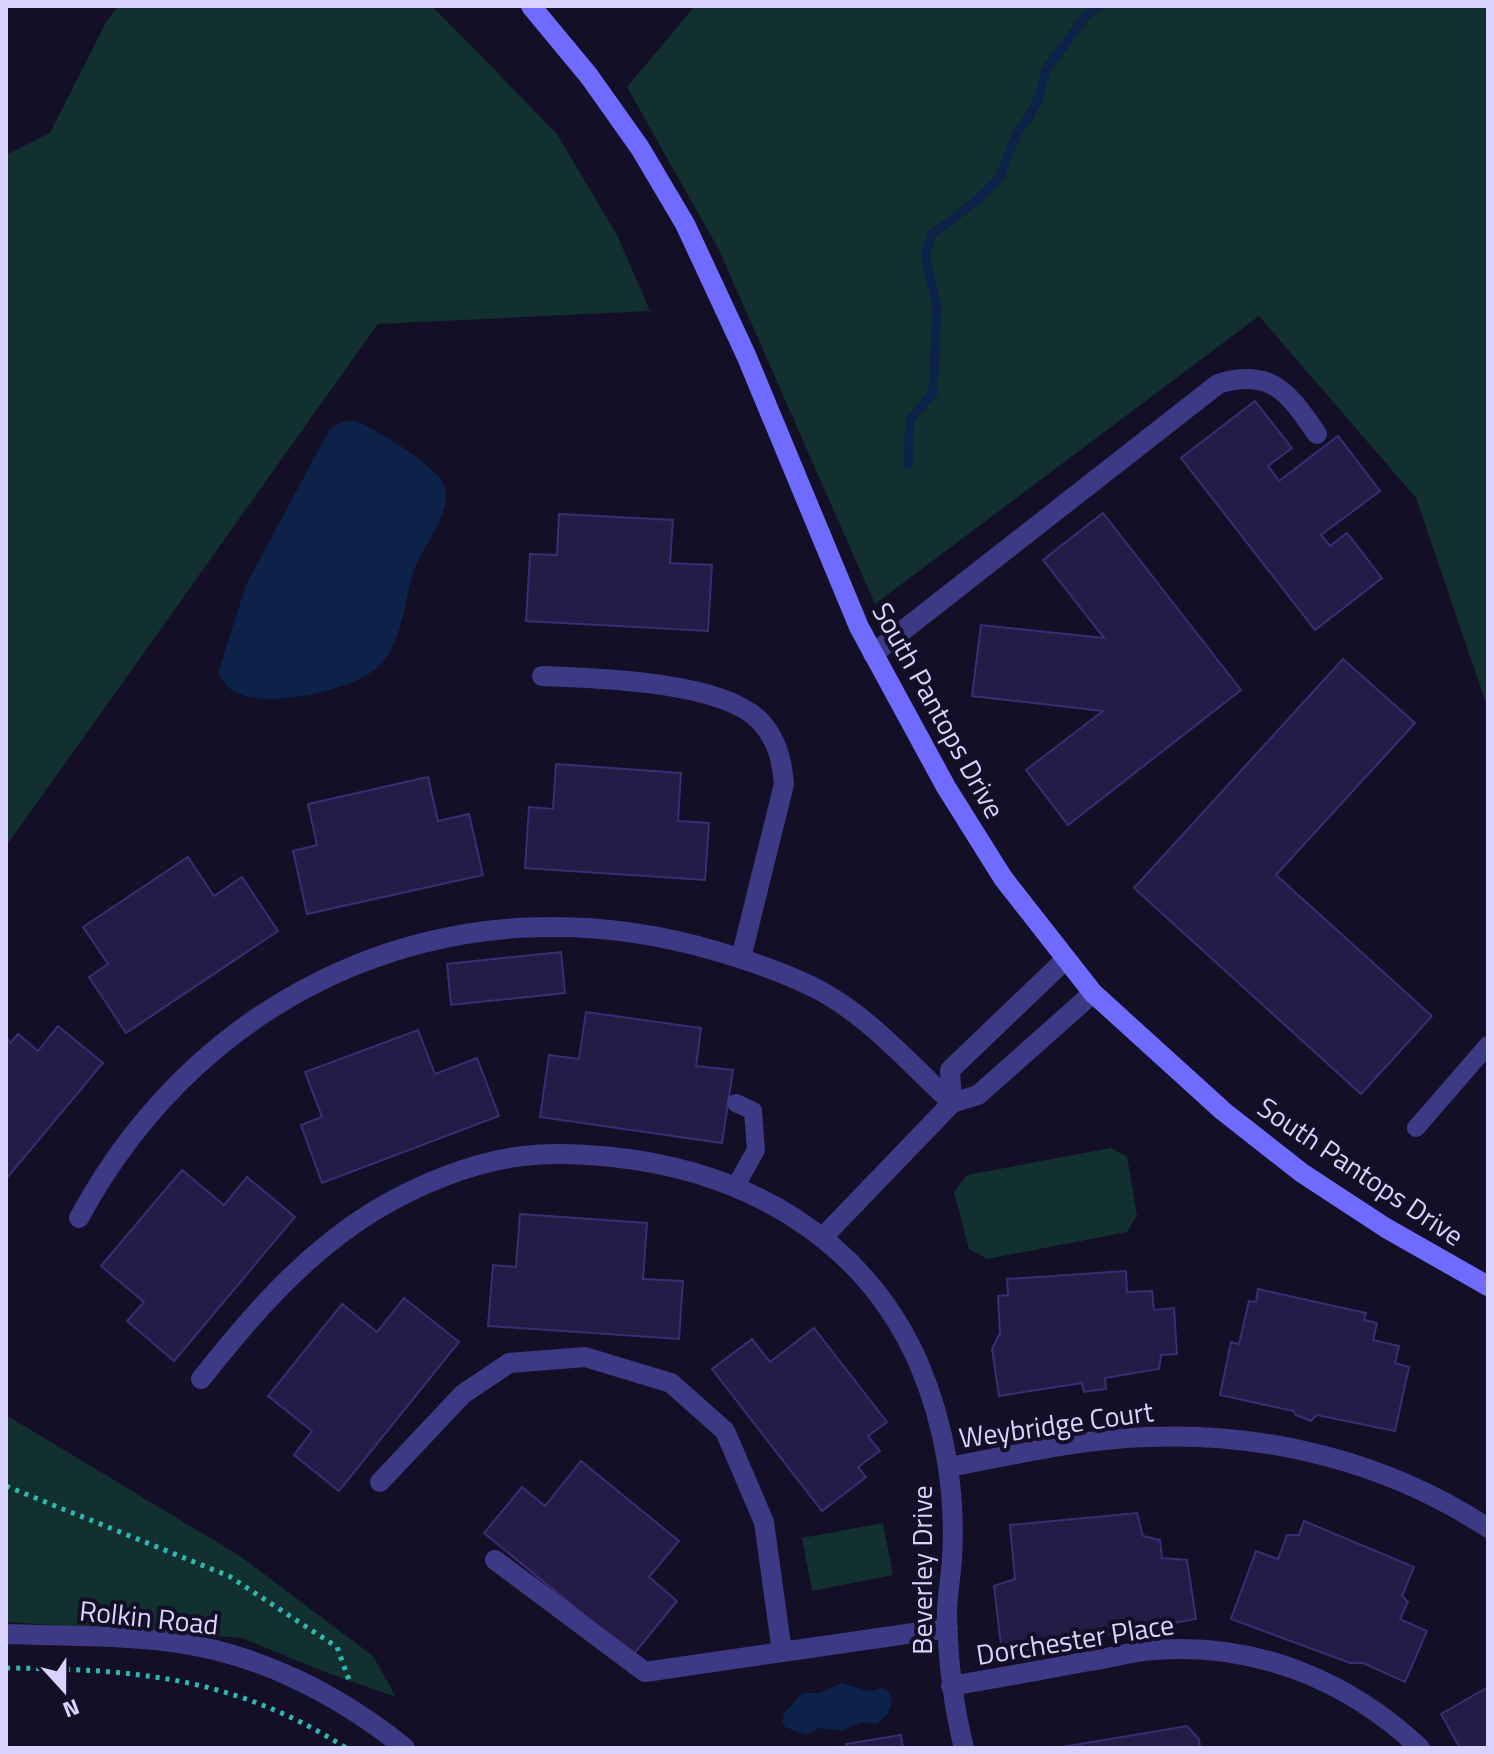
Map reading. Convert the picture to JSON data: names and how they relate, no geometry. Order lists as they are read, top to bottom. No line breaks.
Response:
{"streets":{"street":["South Pantops Drive","Weybridge Court","Beverley Drive","Rolkin Road","Dorchester Place"]},"crossings":[["Weybridge Court","Beverley Drive"],["Beverley Drive","Dorchester Place"]],"north":"bottom"}
